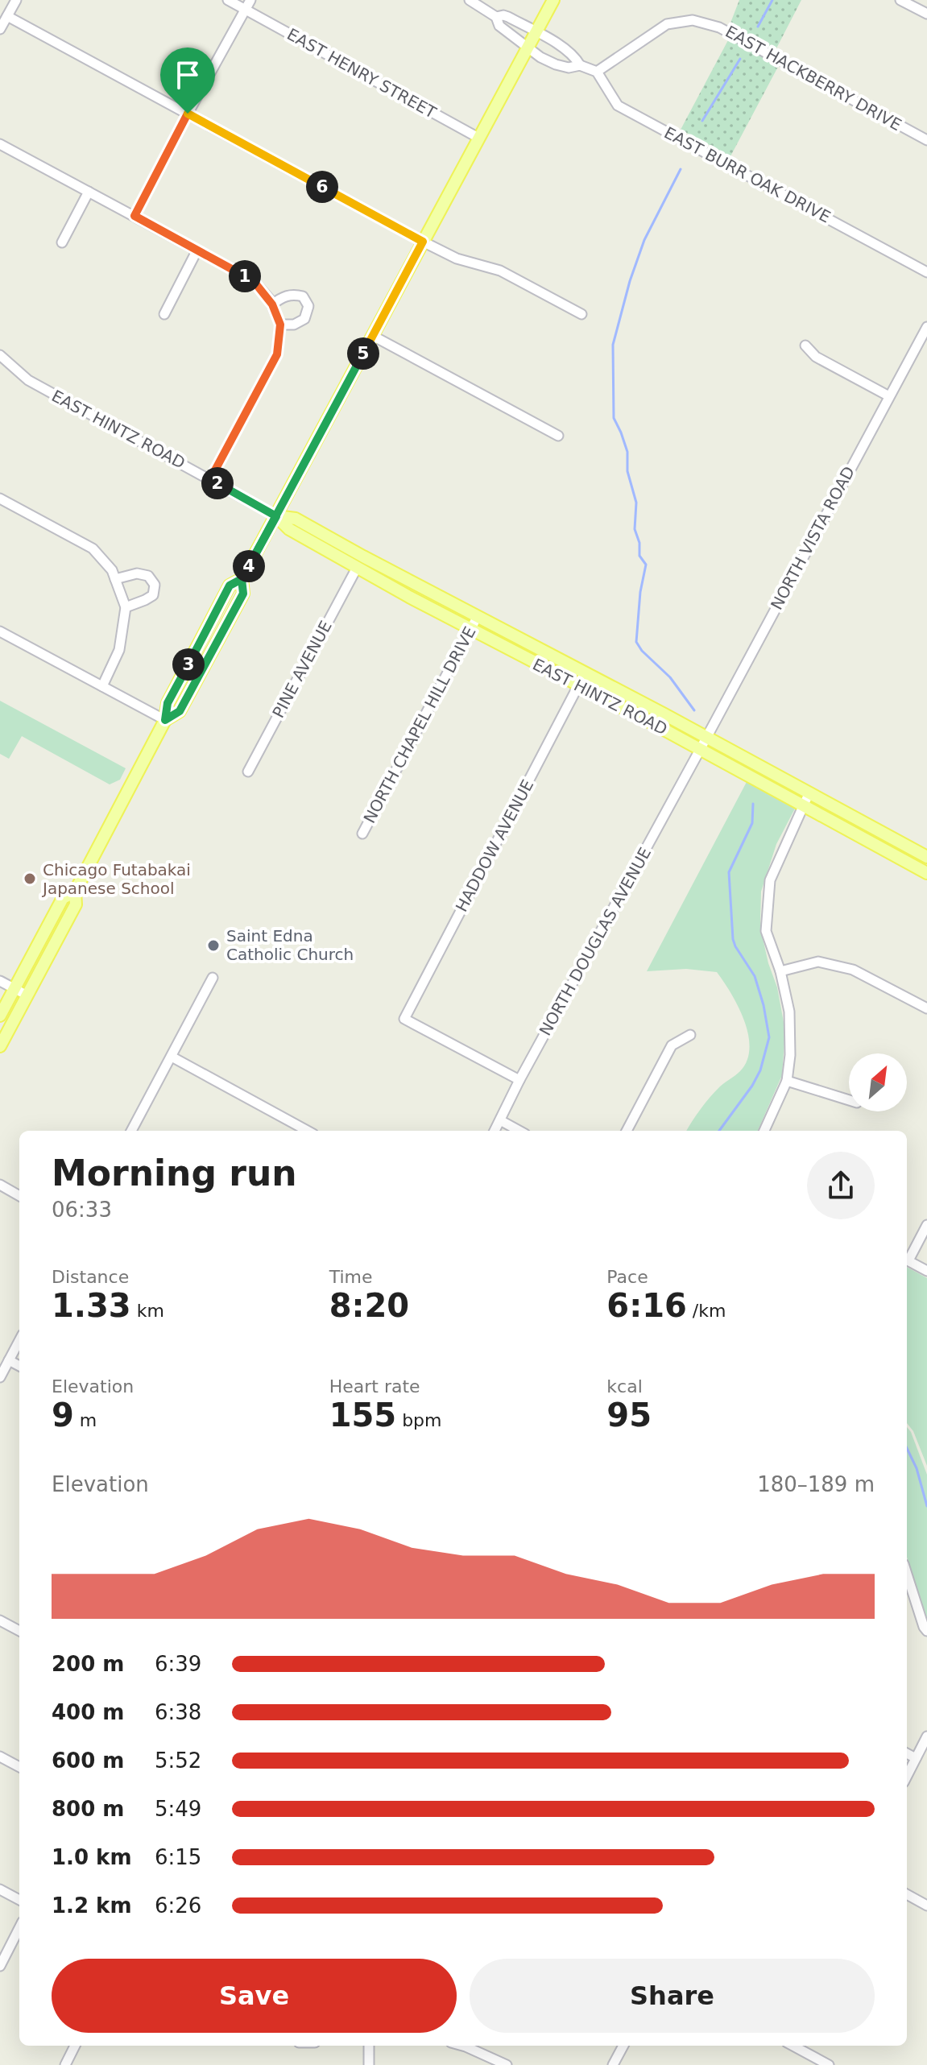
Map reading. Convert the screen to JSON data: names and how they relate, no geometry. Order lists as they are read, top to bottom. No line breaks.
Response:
{"streets":{"main road":["EAST HINTZ ROAD"],"street":["EAST HENRY STREET","EAST HACKBERRY DRIVE","EAST BURR OAK DRIVE","NORTH VISTA ROAD","PINE AVENUE","NORTH CHAPEL HILL DRIVE","HADDOW AVENUE","NORTH DOUGLAS AVENUE"]},"crossings":[["EAST HACKBERRY DRIVE","EAST BURR OAK DRIVE"],["EAST HINTZ ROAD","NORTH VISTA ROAD"],["EAST HINTZ ROAD","PINE AVENUE"],["EAST HINTZ ROAD","NORTH CHAPEL HILL DRIVE"],["EAST HINTZ ROAD","HADDOW AVENUE"],["EAST HINTZ ROAD","NORTH DOUGLAS AVENUE"],["NORTH VISTA ROAD","NORTH DOUGLAS AVENUE"],["HADDOW AVENUE","NORTH DOUGLAS AVENUE"]],"places":["Chicago Futabakai Japanese School","Saint Edna Catholic Church"],"north":"top right","page":{"pins":["6","1","5","2","4","3"],"heading":["Morning run","06:33"],"stats":[["Distance","1.33 km"],["Time","8:20"],["Pace","6:16 /km"],["Elevation","9 m"],["Heart rate","155 bpm"],["kcal","95"]],"chart":["Elevation","180–189 m"],"list":[{"name":"200 m","note":"6:39"},{"name":"400 m","note":"6:38"},{"name":"600 m","note":"5:52"},{"name":"800 m","note":"5:49"},{"name":"1.0 km","note":"6:15"},{"name":"1.2 km","note":"6:26"}],"buttons":["Save","Share"]}}
